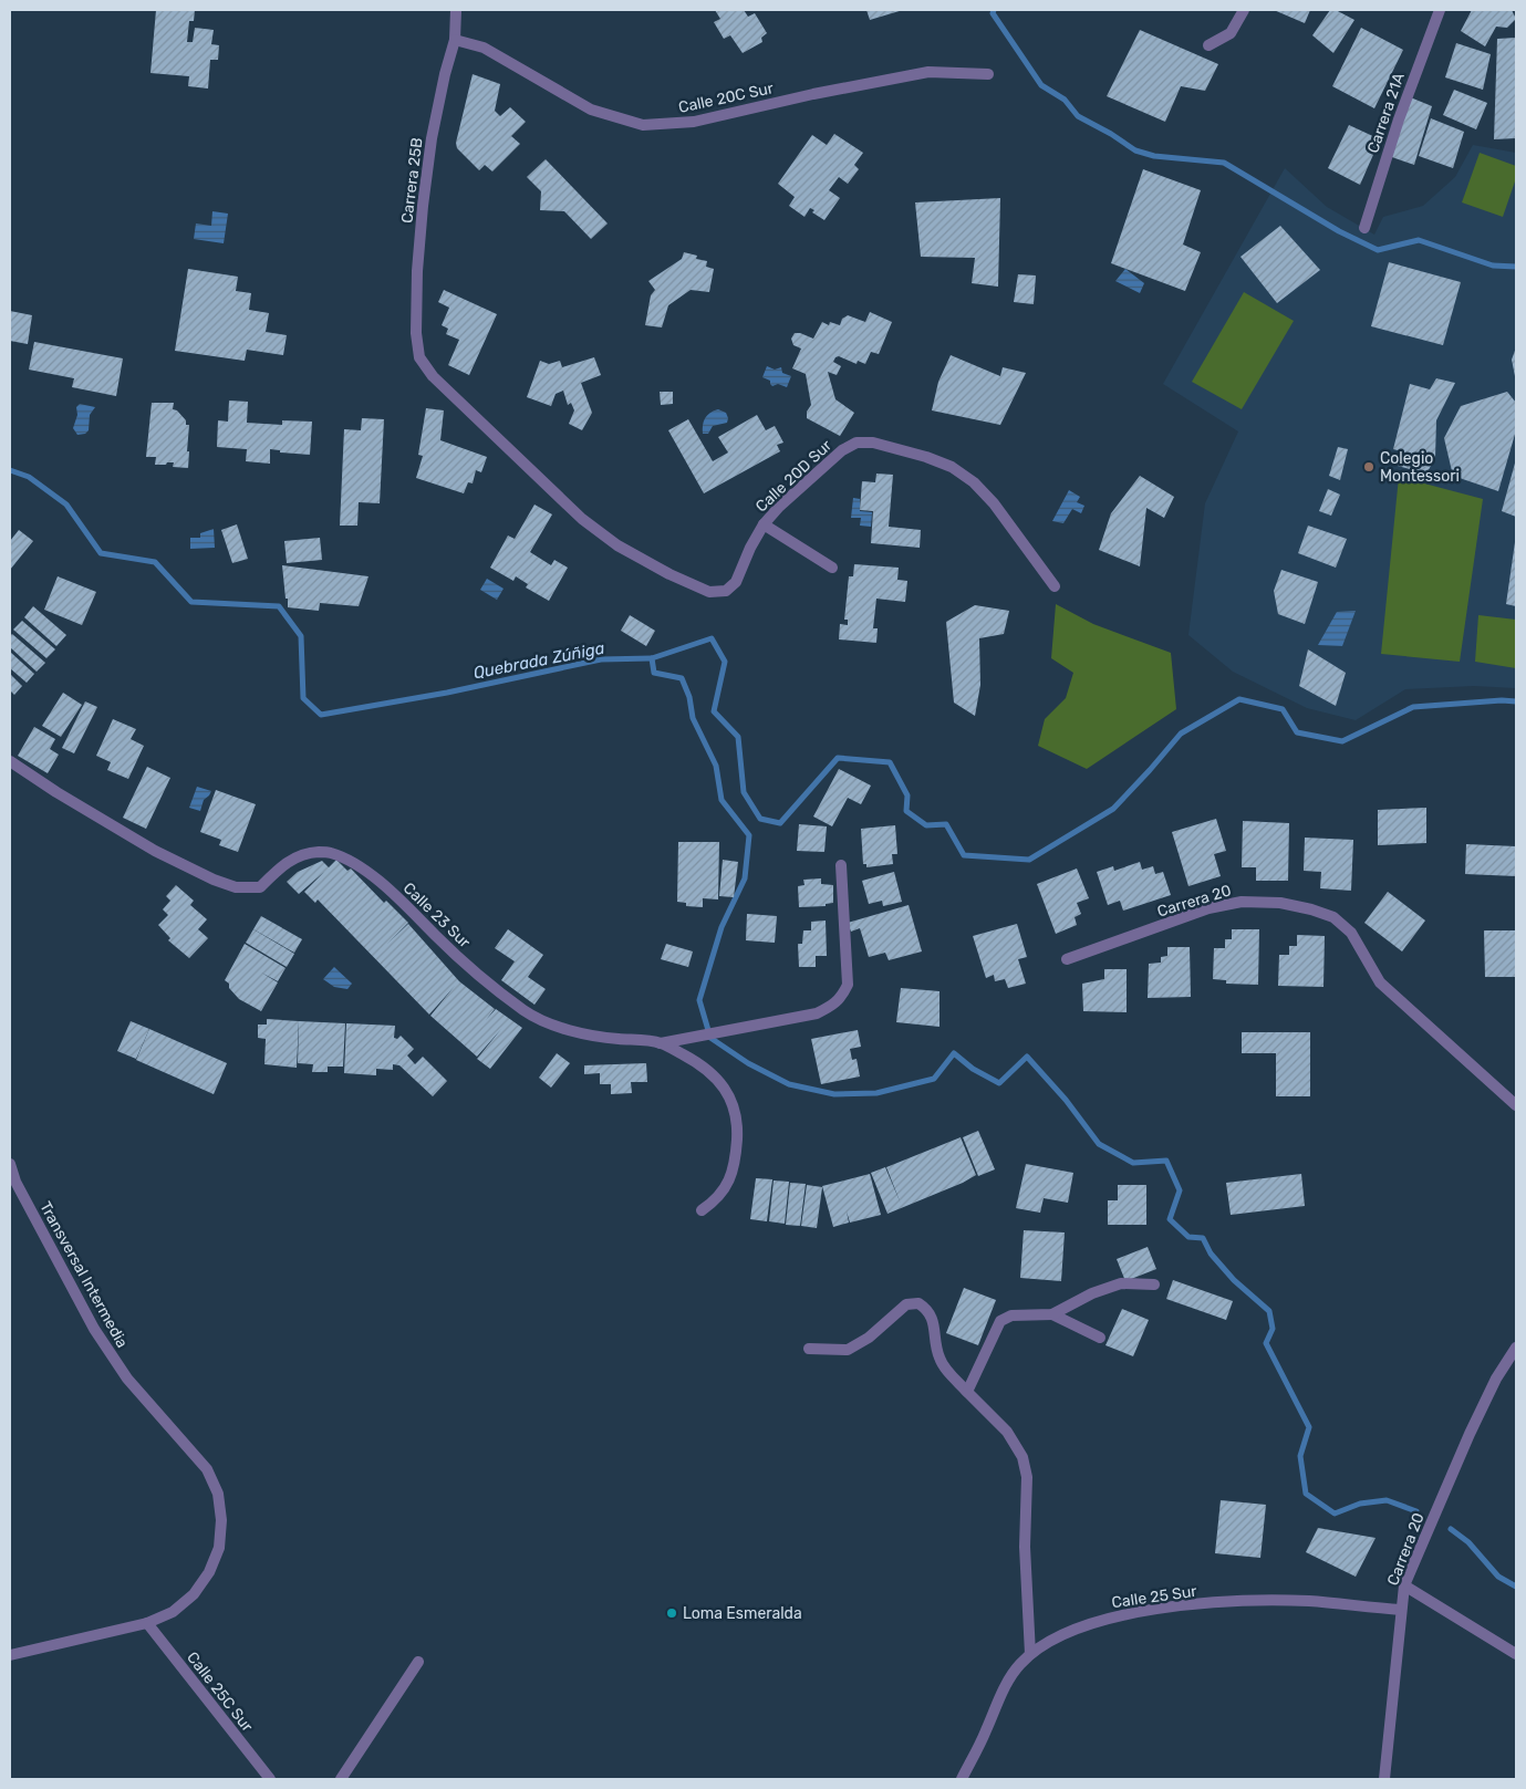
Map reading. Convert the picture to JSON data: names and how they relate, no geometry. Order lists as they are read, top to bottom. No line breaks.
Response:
{"streets":{"street":["Calle 20C Sur","Carrera 21A","Carrera 25B","Calle 20D Sur","Carrera 20","Calle 23 Sur","Transversal Intermedia","Calle 25 Sur","Calle 25C Sur"]},"crossings":[["Calle 20C Sur","Carrera 25B"],["Carrera 25B","Calle 20D Sur"],["Carrera 20","Calle 25 Sur"],["Transversal Intermedia","Calle 25C Sur"]],"water":["Quebrada Zúñiga"],"places":["Colegio Montessori","Loma Esmeralda"]}
